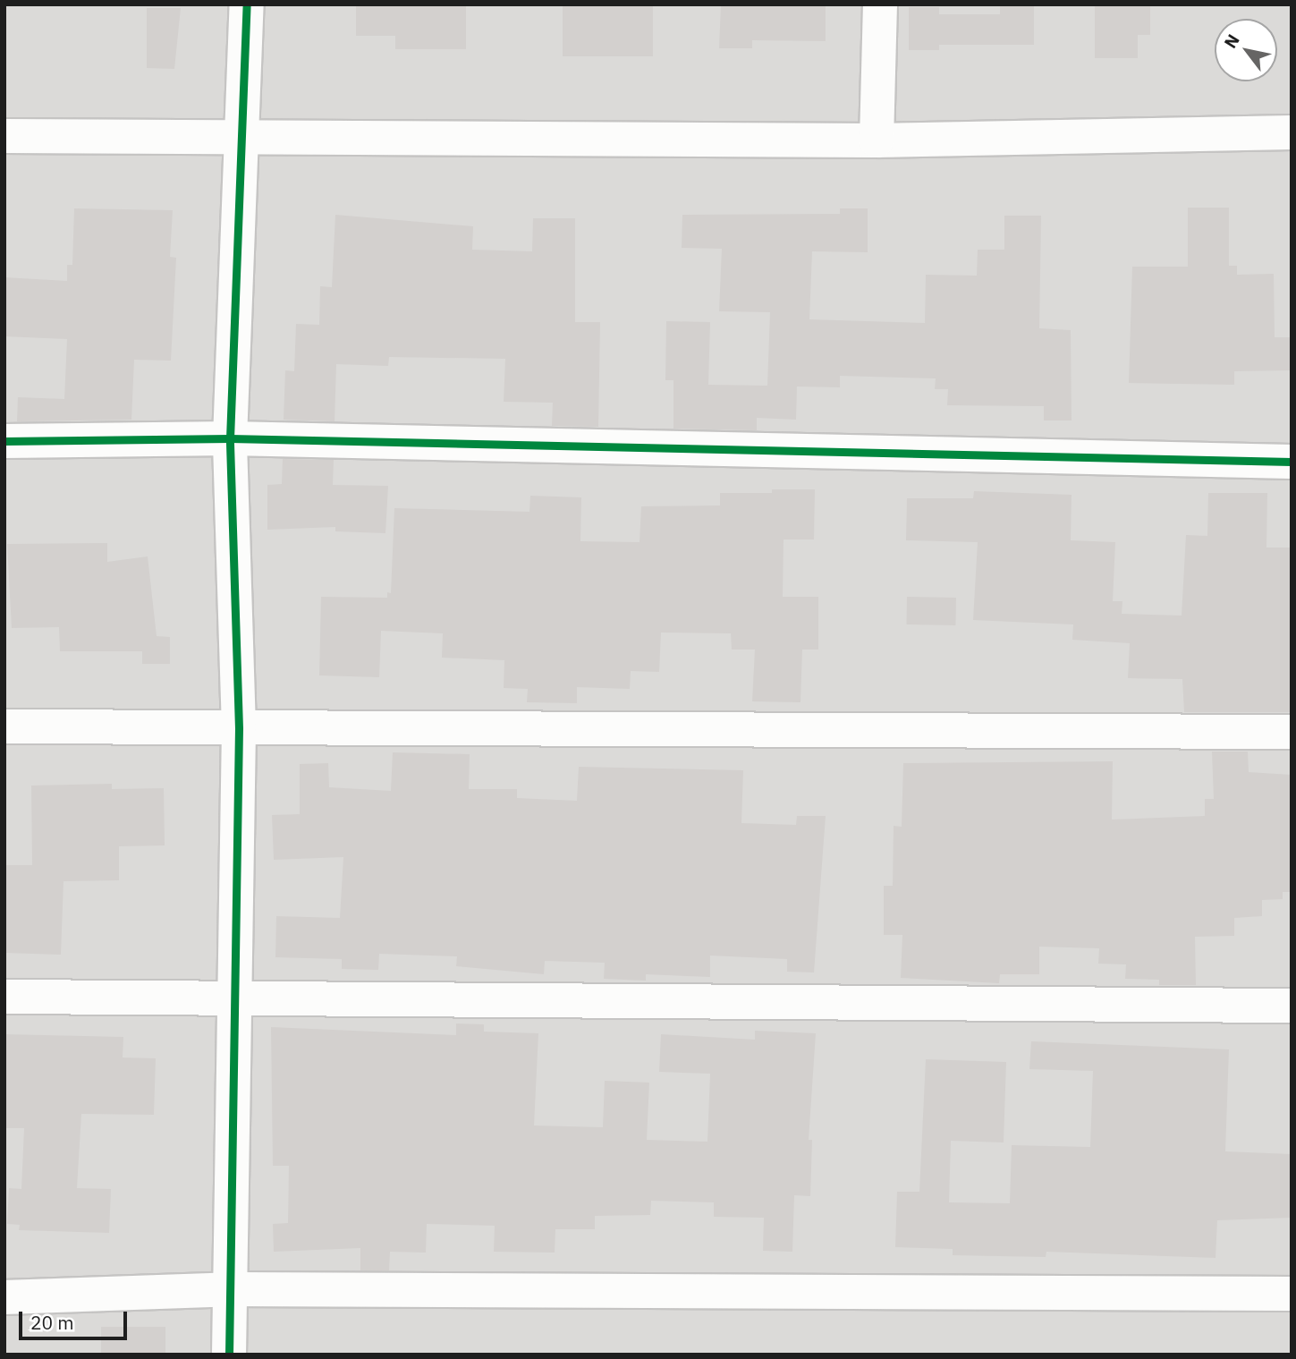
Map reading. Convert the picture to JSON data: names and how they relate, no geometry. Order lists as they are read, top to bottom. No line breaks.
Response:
{"scale_bar":"20 m","north":"top left"}
